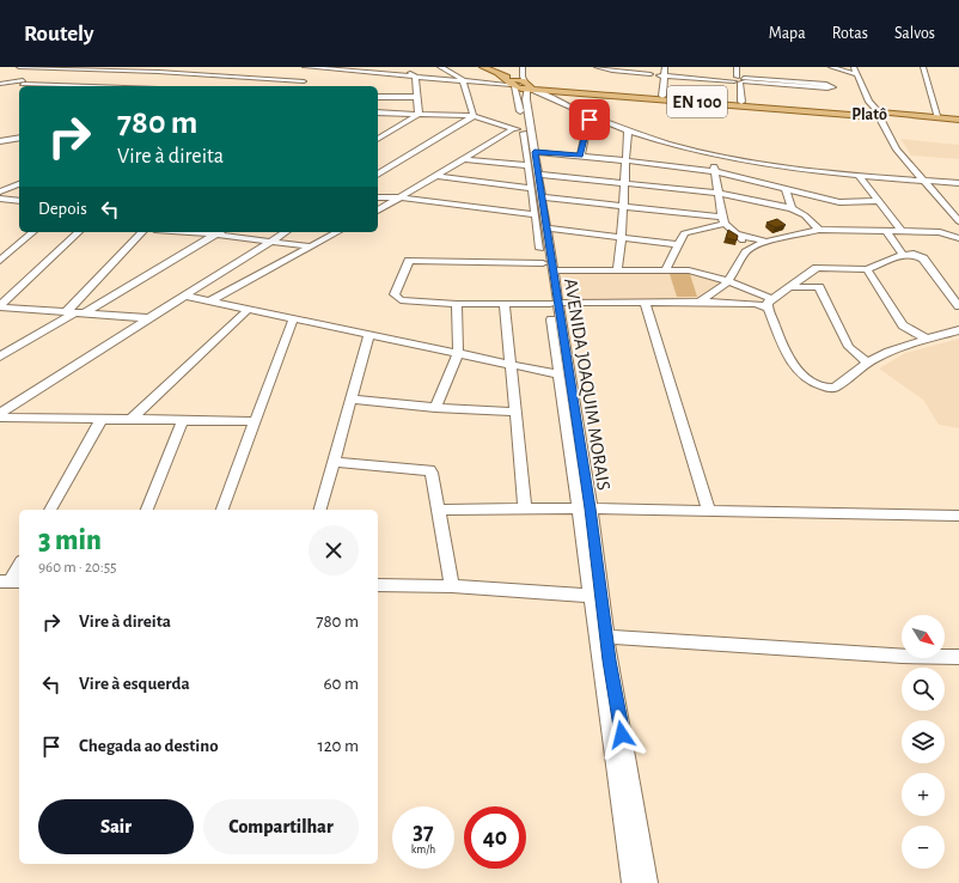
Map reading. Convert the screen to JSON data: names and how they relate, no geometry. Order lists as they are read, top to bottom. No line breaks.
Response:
{"streets":{"main road":["EN 100"],"street":["AVENIDA JOAQUIM MORAIS"]},"crossings":[["EN 100","AVENIDA JOAQUIM MORAIS"]],"districts":["Platô"],"north":"bottom right","page":{"header":"Routely","nav":["Mapa","Rotas","Salvos"],"turn":["780 m","Vire à direita"],"then":"Depois","heading":["3 min","960 m · 20:55"],"list":[{"name":"Vire à direita","value":"780 m"},{"name":"Vire à esquerda","value":"60 m"},{"name":"Chegada ao destino","value":"120 m"}],"map_buttons":["+","−"],"buttons":["Sair","Compartilhar"],"speed":"37 km/h","limit":"40"}}
